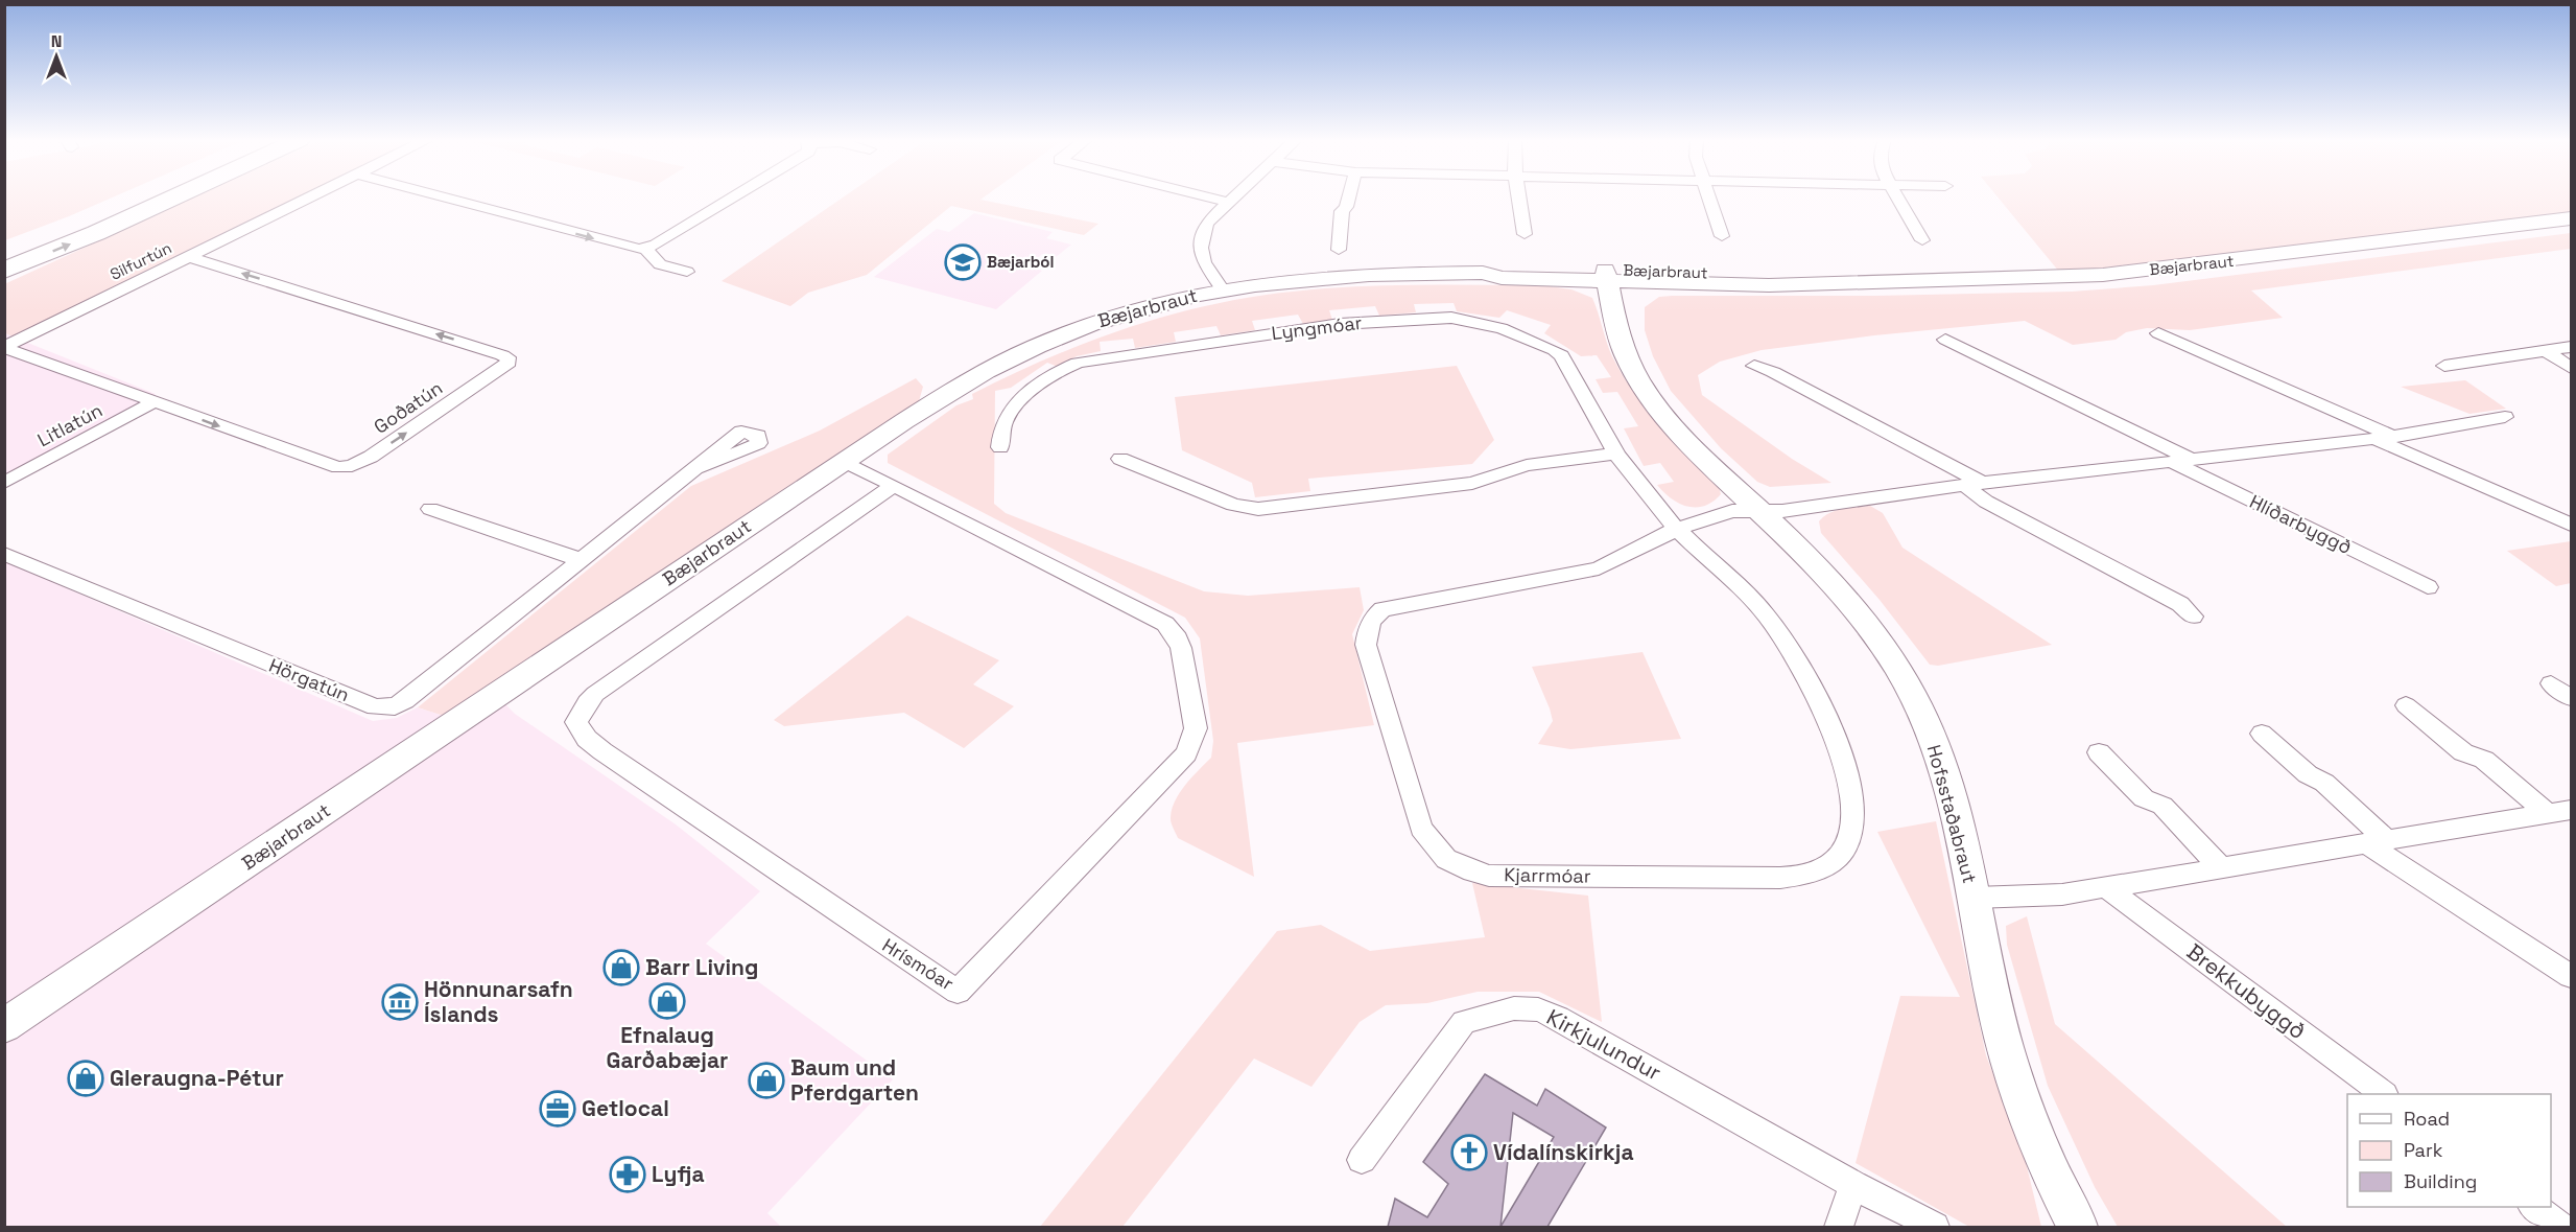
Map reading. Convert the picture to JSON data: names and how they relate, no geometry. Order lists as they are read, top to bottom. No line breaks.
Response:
{"streets":{"street":["Silfurtún","Bæjarbraut","Lyngmóar","Goðatún","Litlatún","Hlíðarbyggð","Hörgatún","Hofsstaðabraut","Kjarrmóar","Hrísmóar","Brekkubyggð","Kirkjulundur"]},"crossings":[["Silfurtún","Goðatún"],["Bæjarbraut","Hofsstaðabraut"],["Bæjarbraut","Hrísmóar"],["Lyngmóar","Kjarrmóar"],["Goðatún","Litlatún"],["Hofsstaðabraut","Kjarrmóar"]],"places":{"school or university":["Bæjarból"],"shop":["Barr Living","Efnalaug Garðabæjar","Gleraugna-Pétur","Baum und Pferdgarten"],"museum":["Hönnunarsafn Íslands"],"office":["Getlocal"],"church":["Vídalínskirkja"],"pharmacy":["Lyfja"]},"legend":["Road","Park","Building"],"north":"top"}
